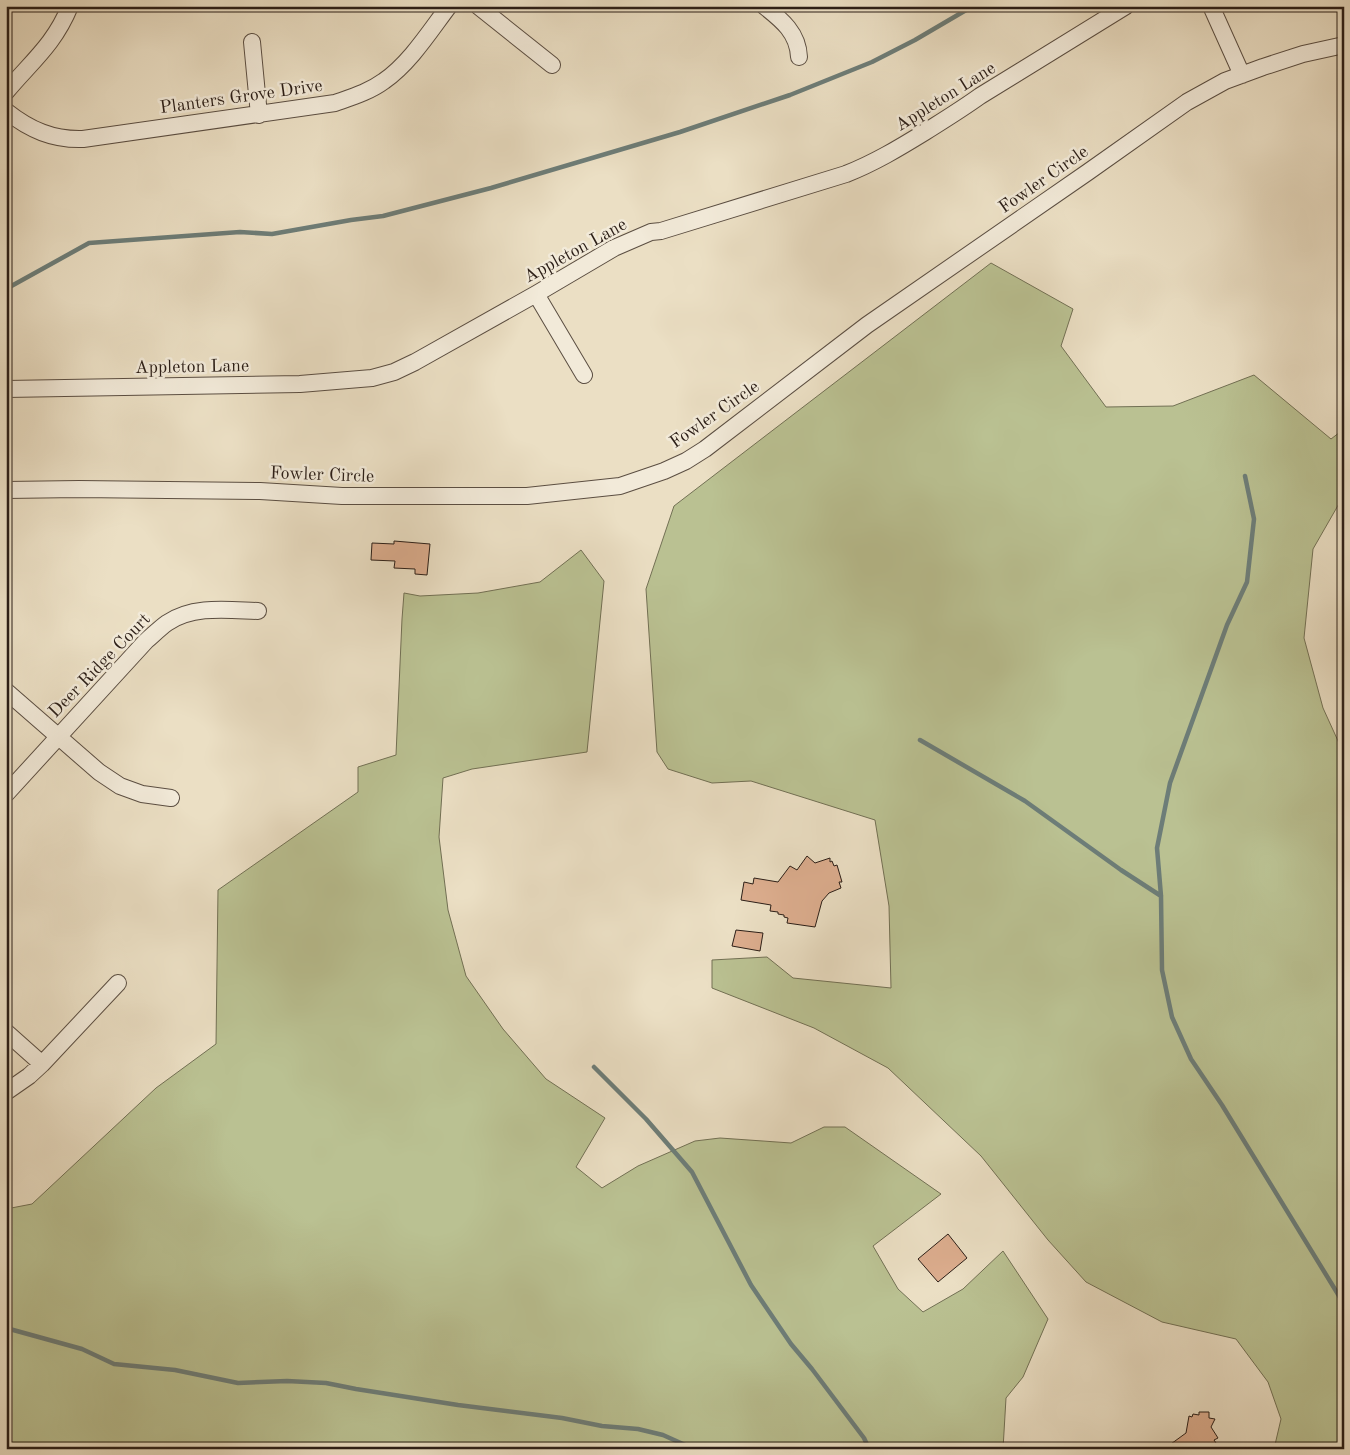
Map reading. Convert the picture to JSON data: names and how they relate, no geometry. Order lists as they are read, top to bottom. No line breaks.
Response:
{"streets":{"street":["Planters Grove Drive","Appleton Lane","Fowler Circle","Deer Ridge Court"]}}
